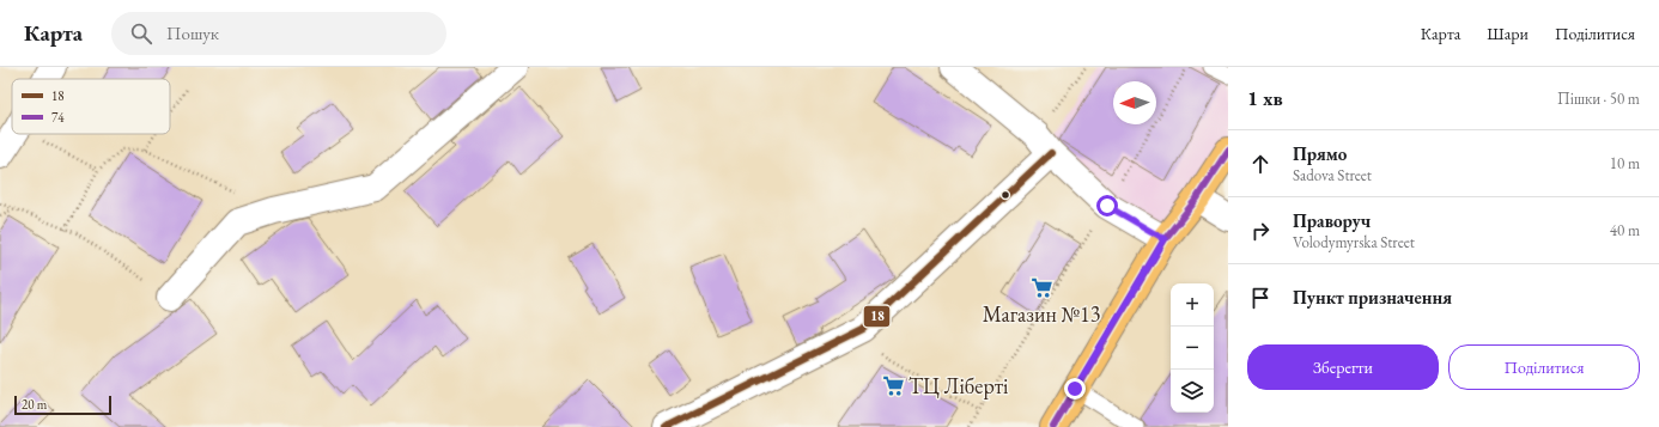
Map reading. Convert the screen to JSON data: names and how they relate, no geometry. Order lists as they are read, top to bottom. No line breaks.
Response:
{"places":{"supermarket":["Магазин №13","ТЦ Ліберті"]},"lines":["transit line 74","transit line 18"],"legend":["18","74"],"scale_bar":"20 m","north":"left","page":{"header":"Карта","search":"Пошук","nav":["Карта","Шари","Поділитися"],"heading":["1 хв","Пішки · 50 m"],"list":[["Прямо","Sadova Street","10 m"],["Праворуч","Volodymyrska Street","40 m"],"Пункт призначення"],"map_buttons":["+","−"],"buttons":["Зберегти","Поділитися"],"scale":"20 m"}}
